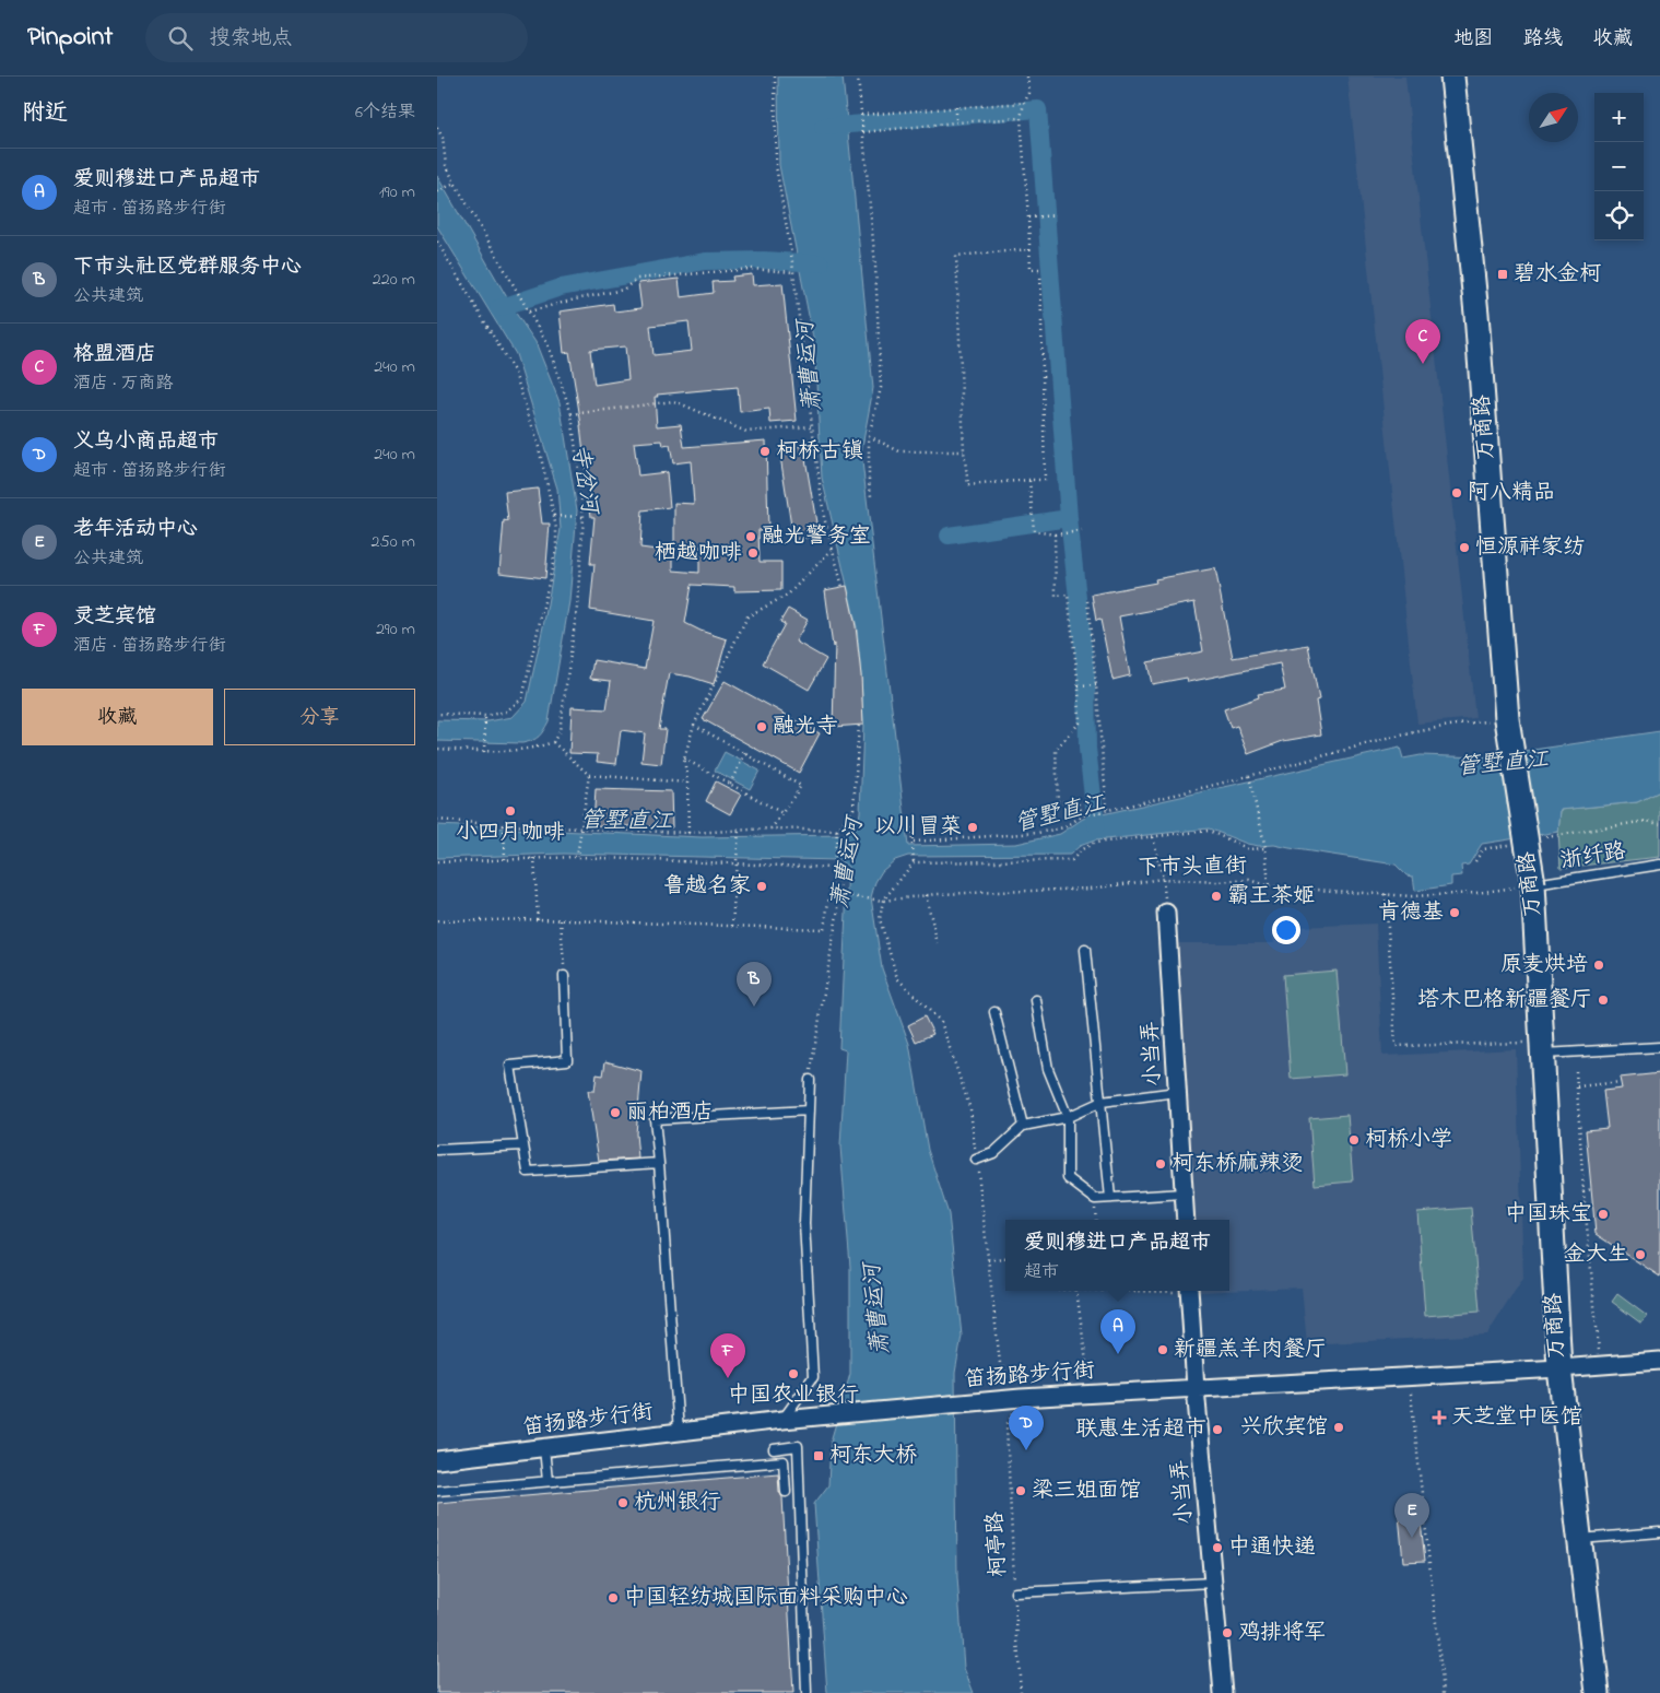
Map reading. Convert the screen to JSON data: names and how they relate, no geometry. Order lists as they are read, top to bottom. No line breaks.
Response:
{"streets":{"street":["万商路","小当弄","笛扬路步行街"],"lane":["浙纤路"],"path":["下市头直街","柯亭路"]},"crossings":[["万商路","浙纤路"],["万商路","下市头直街"],["万商路","笛扬路步行街"],["浙纤路","下市头直街"],["小当弄","笛扬路步行街"],["笛扬路步行街","柯亭路"]],"water":["萧曹运河","寺岔河","管墅直江"],"places":{"transit":["碧水金柯","柯东大桥"],"other":["柯桥古镇","阿八精品","融光警务室","恒源祥家纺","栖越咖啡","融光寺","小四月咖啡","以川冒菜","鲁越名家","霸王茶姬","肯德基","原麦烘培","塔木巴格新疆餐厅","丽柏酒店","柯桥小学","柯东桥麻辣烫","中国珠宝","金大生","新疆羔羊肉餐厅","中国农业银行","兴欣宾馆","联惠生活超市","梁三姐面馆","杭州银行","中通快递","中国轻纺城国际面料采购中心","鸡排将军"],"health":["天芝堂中医馆"]},"north":"top right","page":{"header":"Pinpoint","search":"搜索地点","nav":["地图","路线","收藏"],"heading":["附近","6个结果"],"map_buttons":["+","−"],"list":[{"mark":"A","name":"爱则穆进口产品超市","note":"超市 · 笛扬路步行街","value":"190 m"},{"mark":"B","name":"下市头社区党群服务中心","note":"公共建筑","value":"220 m"},{"mark":"C","name":"格盟酒店","note":"酒店 · 万商路","value":"240 m"},{"mark":"D","name":"义乌小商品超市","note":"超市 · 笛扬路步行街","value":"240 m"},{"mark":"E","name":"老年活动中心","note":"公共建筑","value":"250 m"},{"mark":"F","name":"灵芝宾馆","note":"酒店 · 笛扬路步行街","value":"290 m"}],"pins":["C","B","A","F","D","E"],"buttons":["收藏","分享"],"popup":["爱则穆进口产品超市","超市"]}}
